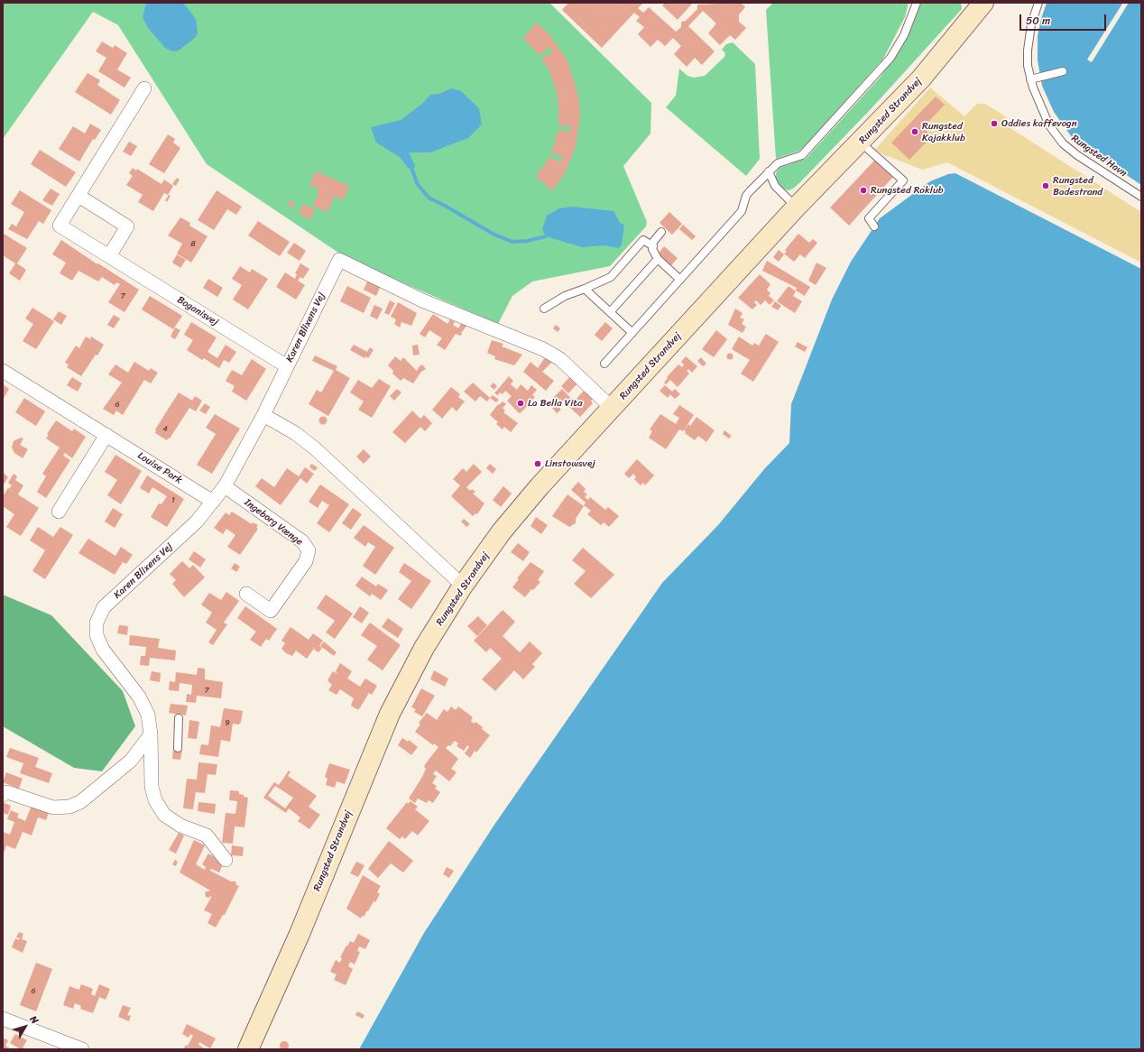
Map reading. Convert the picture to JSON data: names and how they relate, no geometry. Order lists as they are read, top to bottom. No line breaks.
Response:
{"streets":{"main road":["Rungsted Strandvej"],"street":["Boganisvej","Karen Blixens Vej","Louise Park","Ingeborg Vænge"],"lane":["Rungsted Havn"]},"crossings":[["Rungsted Strandvej","Karen Blixens Vej"],["Boganisvej","Karen Blixens Vej"],["Karen Blixens Vej","Louise Park"],["Karen Blixens Vej","Ingeborg Vænge"]],"places":["Oddies kaffevogn","Rungsted Kajakklub","Rungsted Badestrand","Rungsted Roklub","La Bella Vita","Linstowsvej"],"house_numbers":["8","7","6","4","1","7","9","6"],"scale_bar":"50 m","north":"top right"}
